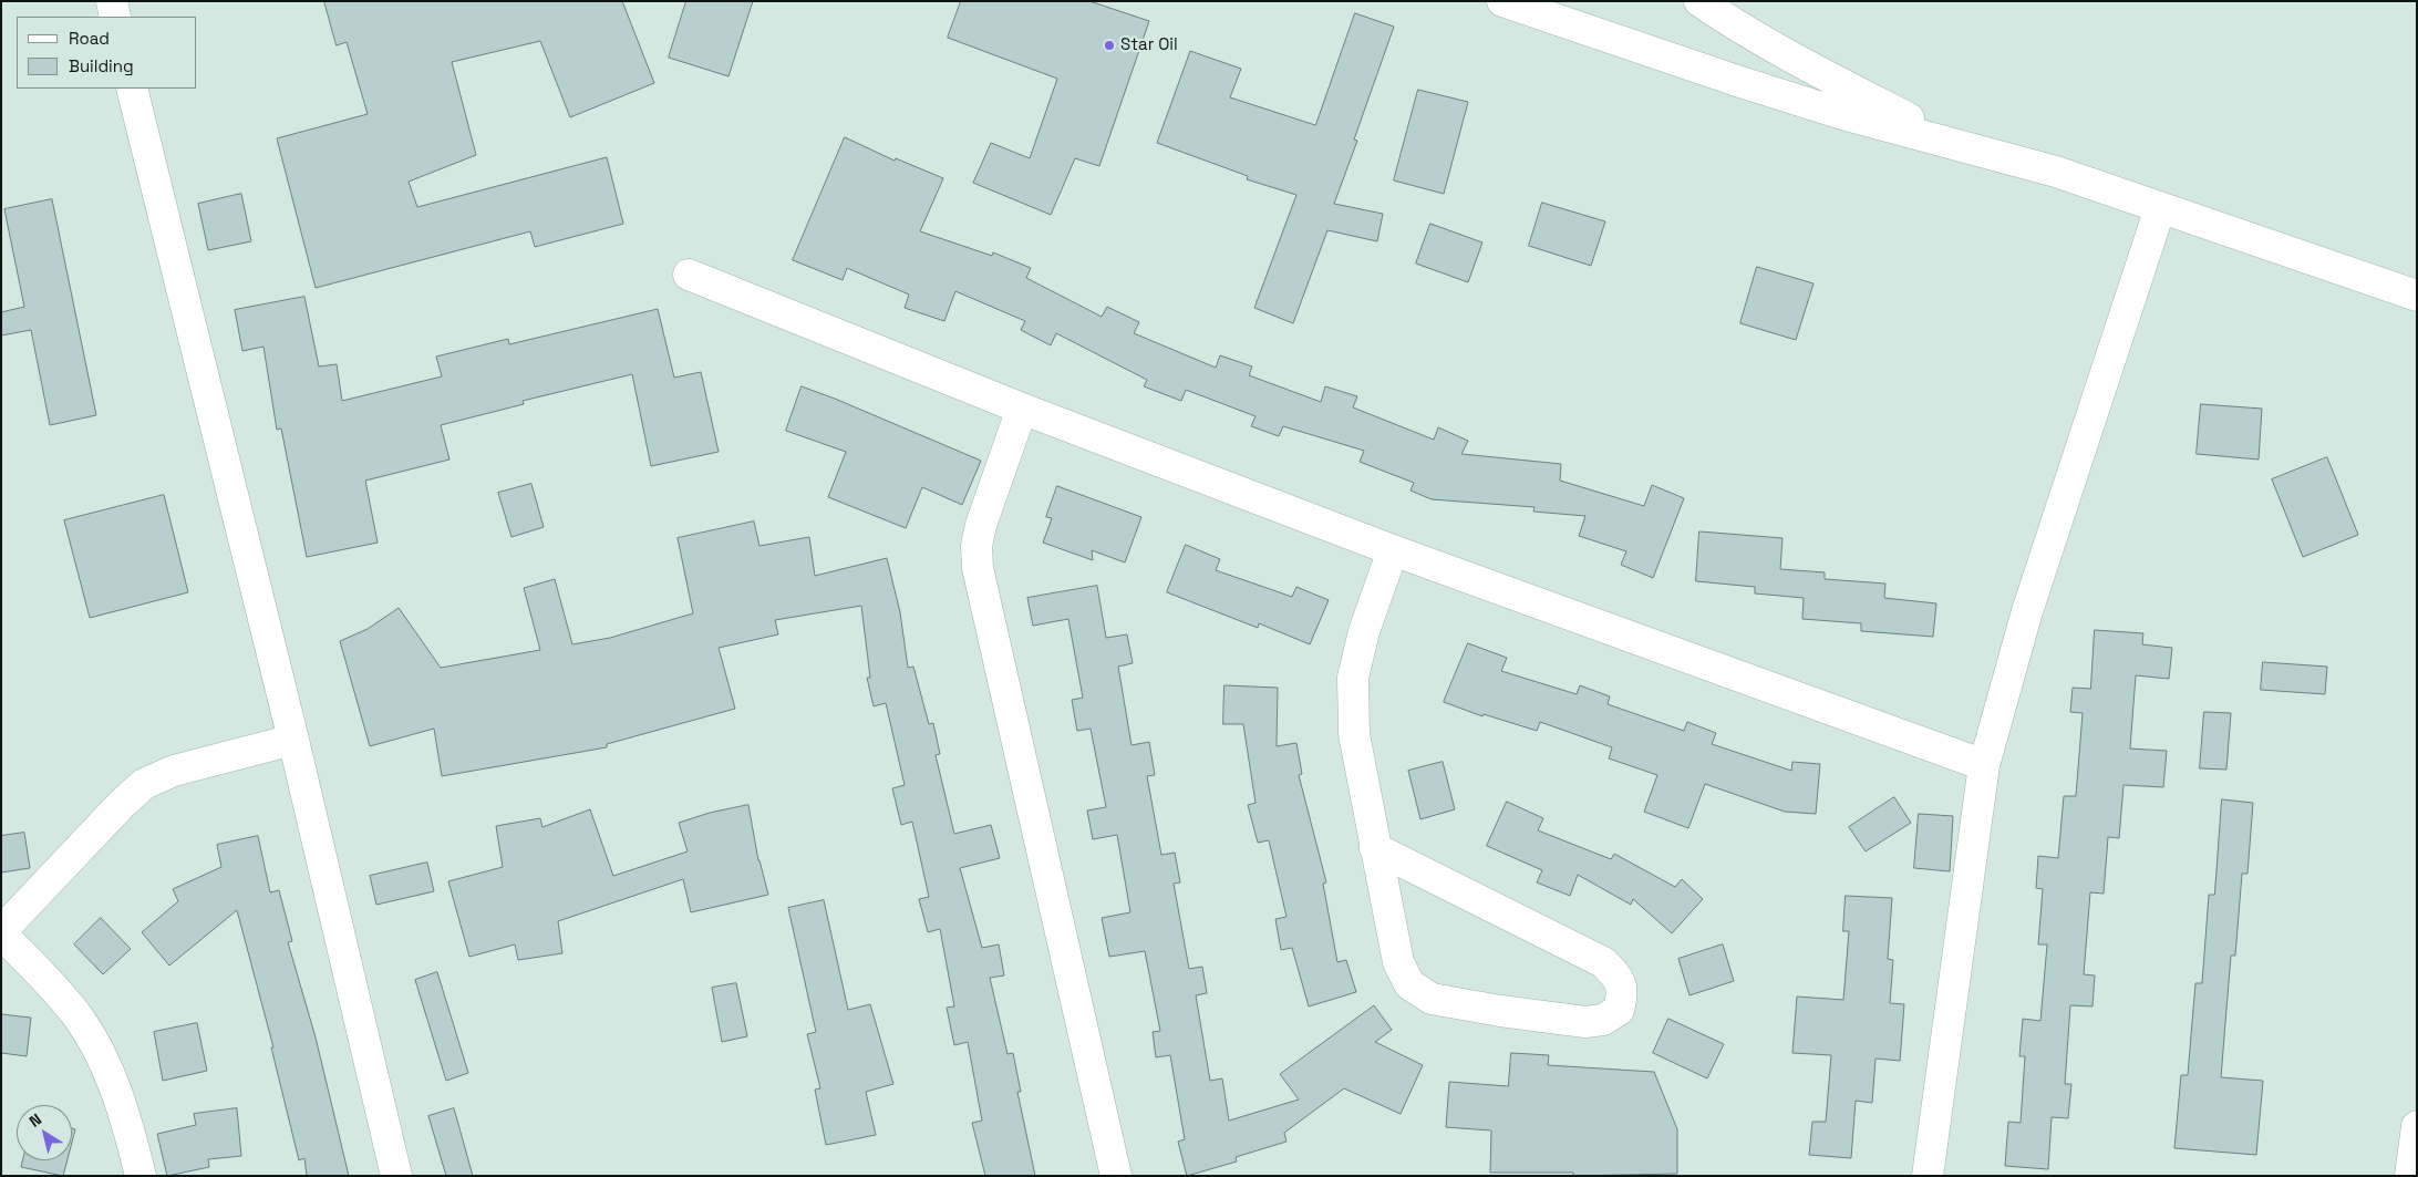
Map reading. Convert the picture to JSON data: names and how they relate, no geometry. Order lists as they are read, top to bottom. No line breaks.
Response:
{"places":["Star Oil"],"legend":["Road","Building"],"north":"top left"}
